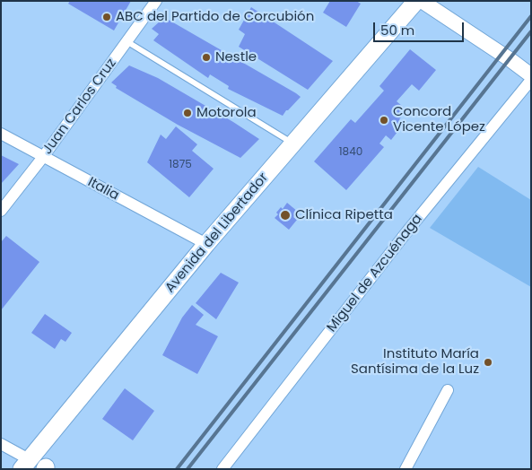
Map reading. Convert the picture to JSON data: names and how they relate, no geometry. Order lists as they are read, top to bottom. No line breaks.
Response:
{"streets":{"main road":["Avenida del Libertador"],"street":["Juan Carlos Cruz","Italia","Miguel de Azcuénaga"]},"crossings":[["Juan Carlos Cruz","Italia"],["Italia","Avenida del Libertador"]],"places":["ABC del Partido de Corcubión","Nestle","Motorola","Concord Vicente López","Clínica Ripetta","Instituto María Santísima de la Luz"],"house_numbers":["1840","1875"],"scale_bar":"50 m"}
